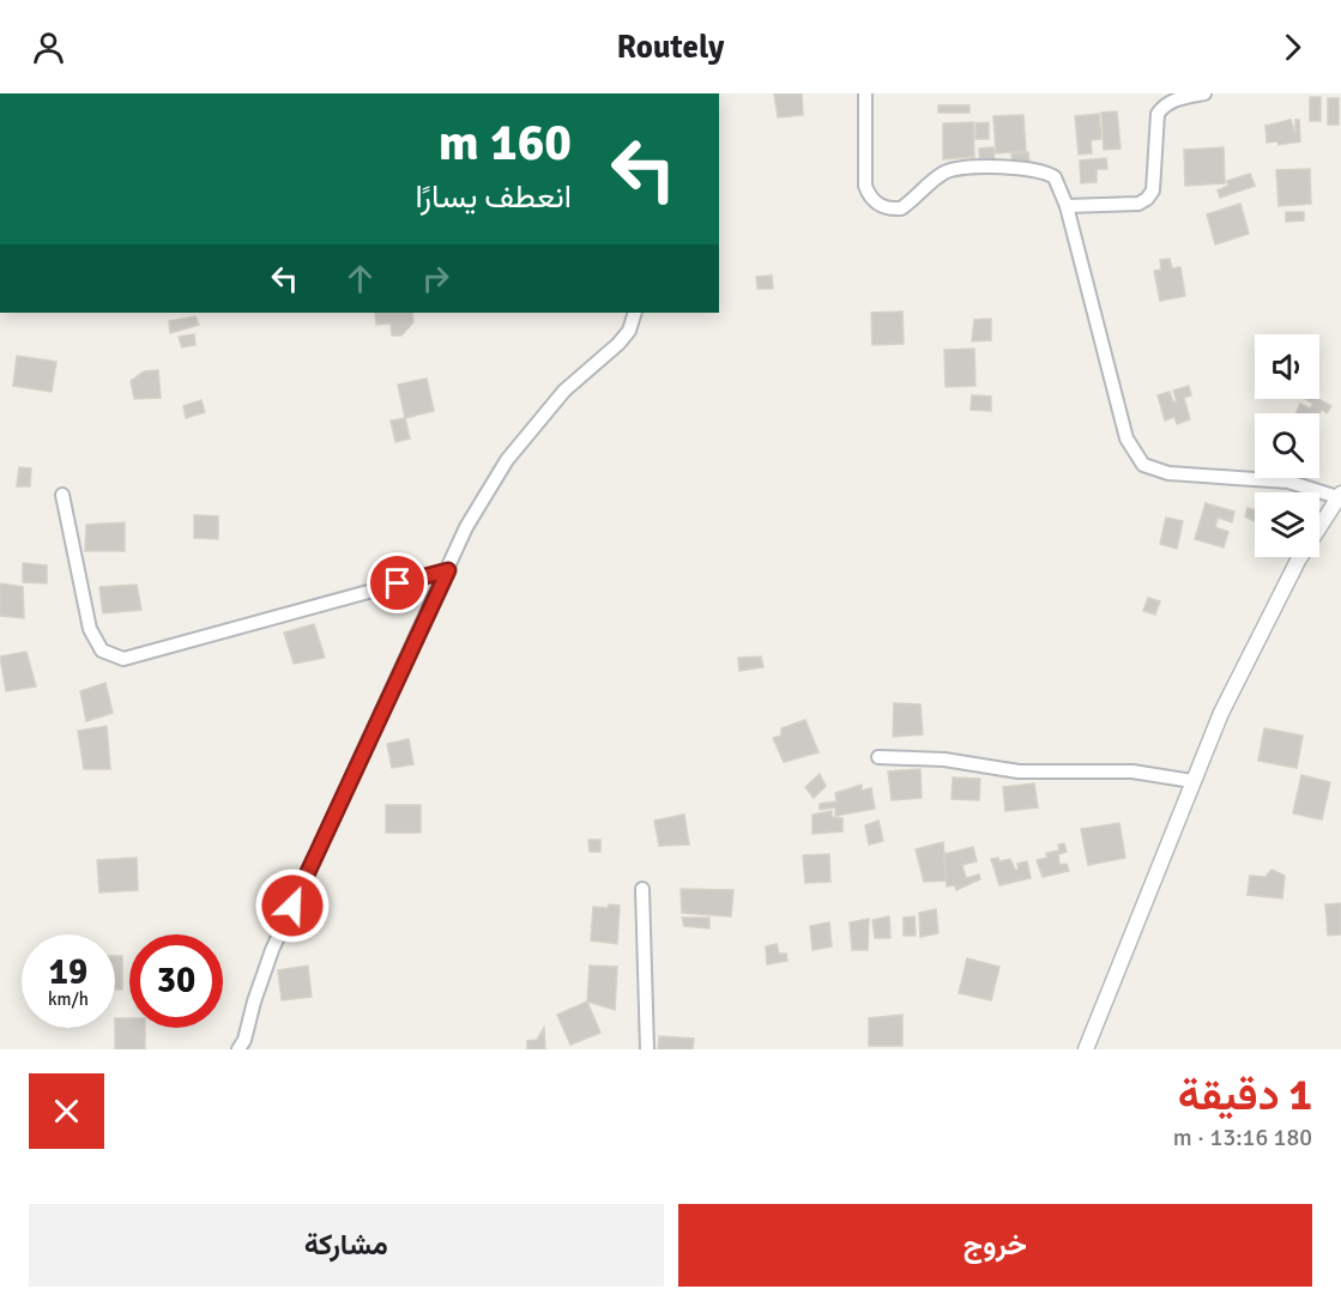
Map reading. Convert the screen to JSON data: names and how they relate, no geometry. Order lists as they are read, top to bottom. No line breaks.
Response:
{"page":{"header":"Routely","turn":["160 m","انعطف يسارًا"],"speed":"19 km/h","limit":"30","heading":["1 دقيقة","180 m · 13:16"],"buttons":["خروج","مشاركة"]}}
